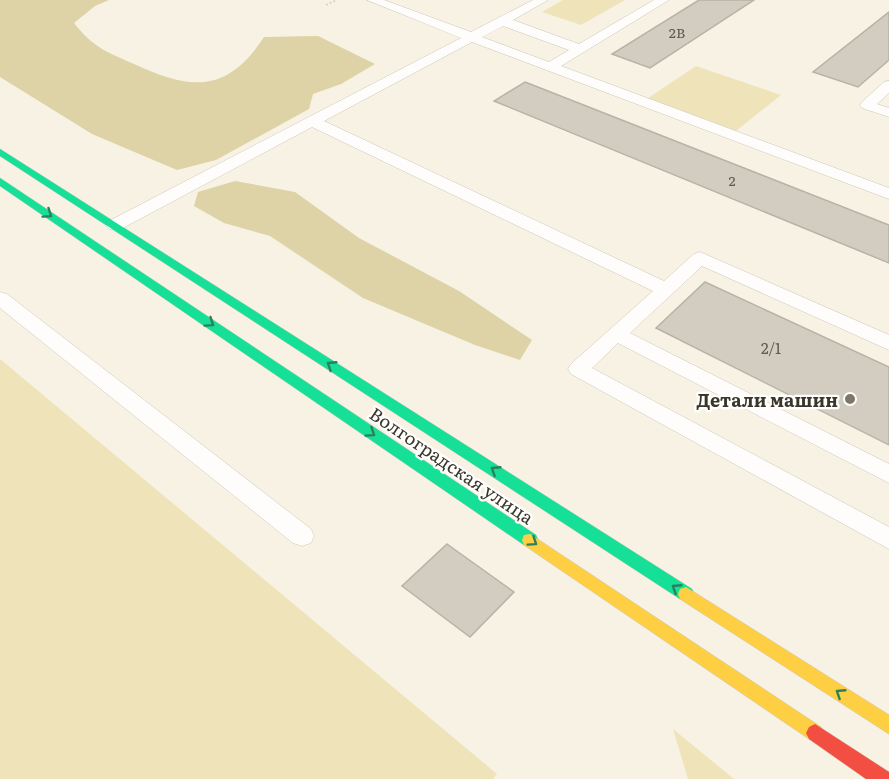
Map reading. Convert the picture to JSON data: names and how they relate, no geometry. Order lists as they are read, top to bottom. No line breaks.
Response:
{"streets":{"main road":["Волгоградская улица"]},"places":["Детали машин"],"house_numbers":["2В","2","2/1"]}
